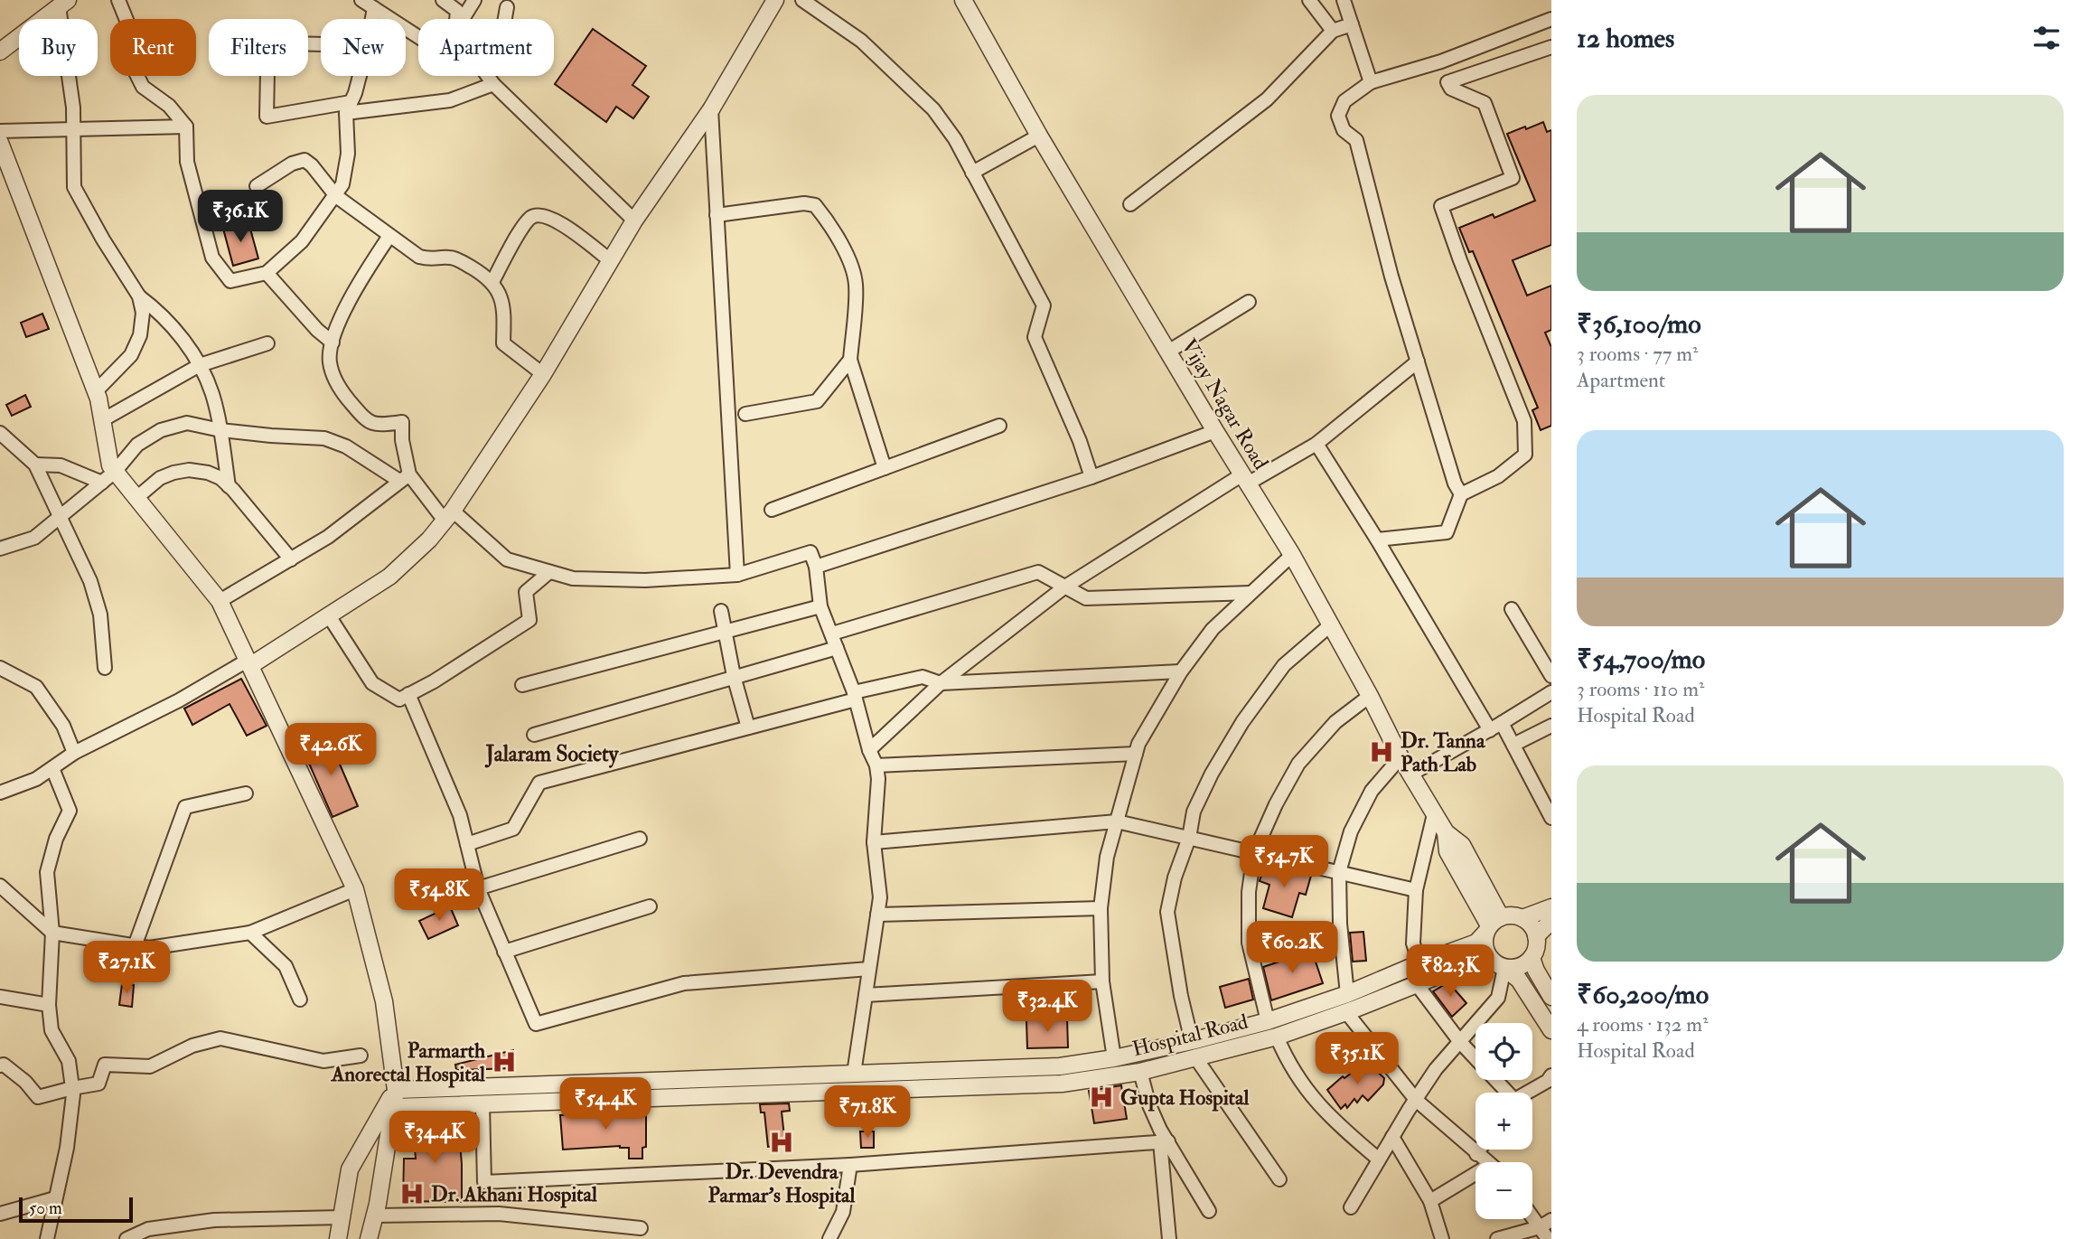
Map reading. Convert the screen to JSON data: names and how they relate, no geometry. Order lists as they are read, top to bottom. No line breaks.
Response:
{"streets":{"street":["Vijay Nagar Road","Hospital Road"]},"crossings":[["Vijay Nagar Road","Hospital Road"]],"districts":["Jalaram Society"],"places":{"hospital":["Dr. Tanna Path Lab","Parmarth Anorectal Hospital","Gupta Hospital","Dr. Devendra Parmar's Hospital","Dr. Akhani Hospital"]},"scale_bar":"50 m","page":{"heading":"12 homes","chip":["Buy","Rent","Filters","New","Apartment"],"list":[{"name":"₹36,100/mo","note":"3 rooms · 77 m² · Apartment"},{"name":"₹54,700/mo","note":"3 rooms · 110 m² · Hospital Road"},{"name":"₹60,200/mo","note":"4 rooms · 132 m² · Hospital Road"}],"price":["₹36.1K","₹42.6K","₹54.7K","₹54.8K","₹60.2K","₹27.1K","₹82.3K","₹32.4K","₹35.1K","₹54.4K","₹71.8K","₹34.4K"],"map_buttons":["+","−"],"scale":"50 m"}}
